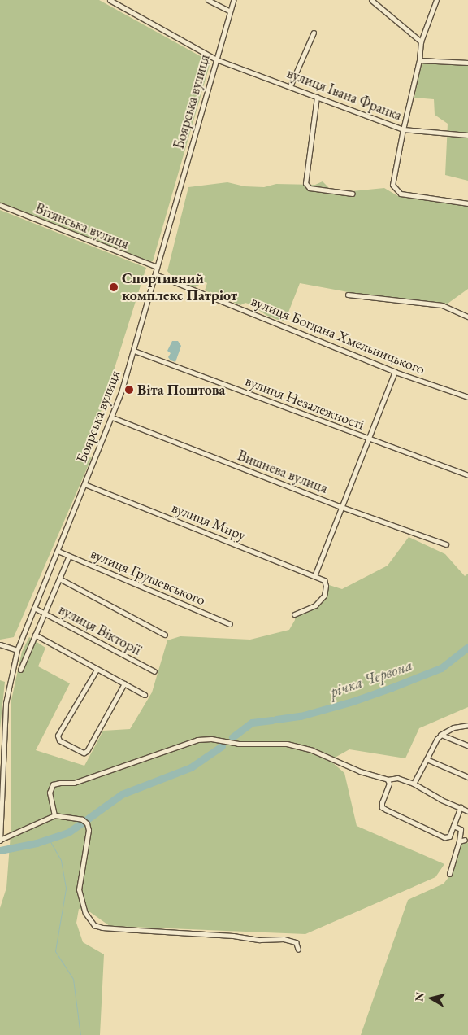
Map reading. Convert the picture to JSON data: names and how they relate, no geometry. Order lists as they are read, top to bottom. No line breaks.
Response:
{"streets":{"street":["вулиця Івана Франка","Боярська вулиця","Вітянська вулиця","вулиця Богдана Хмельницького","вулиця Незалежності","Вишнева вулиця","вулиця Миру","вулиця Грушевського","вулиця Вікторії"]},"crossings":[["вулиця Івана Франка","Боярська вулиця"],["Боярська вулиця","Вітянська вулиця"],["Боярська вулиця","вулиця Богдана Хмельницького"],["Боярська вулиця","вулиця Незалежності"],["Боярська вулиця","Вишнева вулиця"],["Боярська вулиця","вулиця Миру"],["Боярська вулиця","вулиця Грушевського"],["Боярська вулиця","вулиця Вікторії"]],"water":["річка Червона"],"places":["Спортивний комплекс Патріот","Віта Поштова"],"north":"left"}
